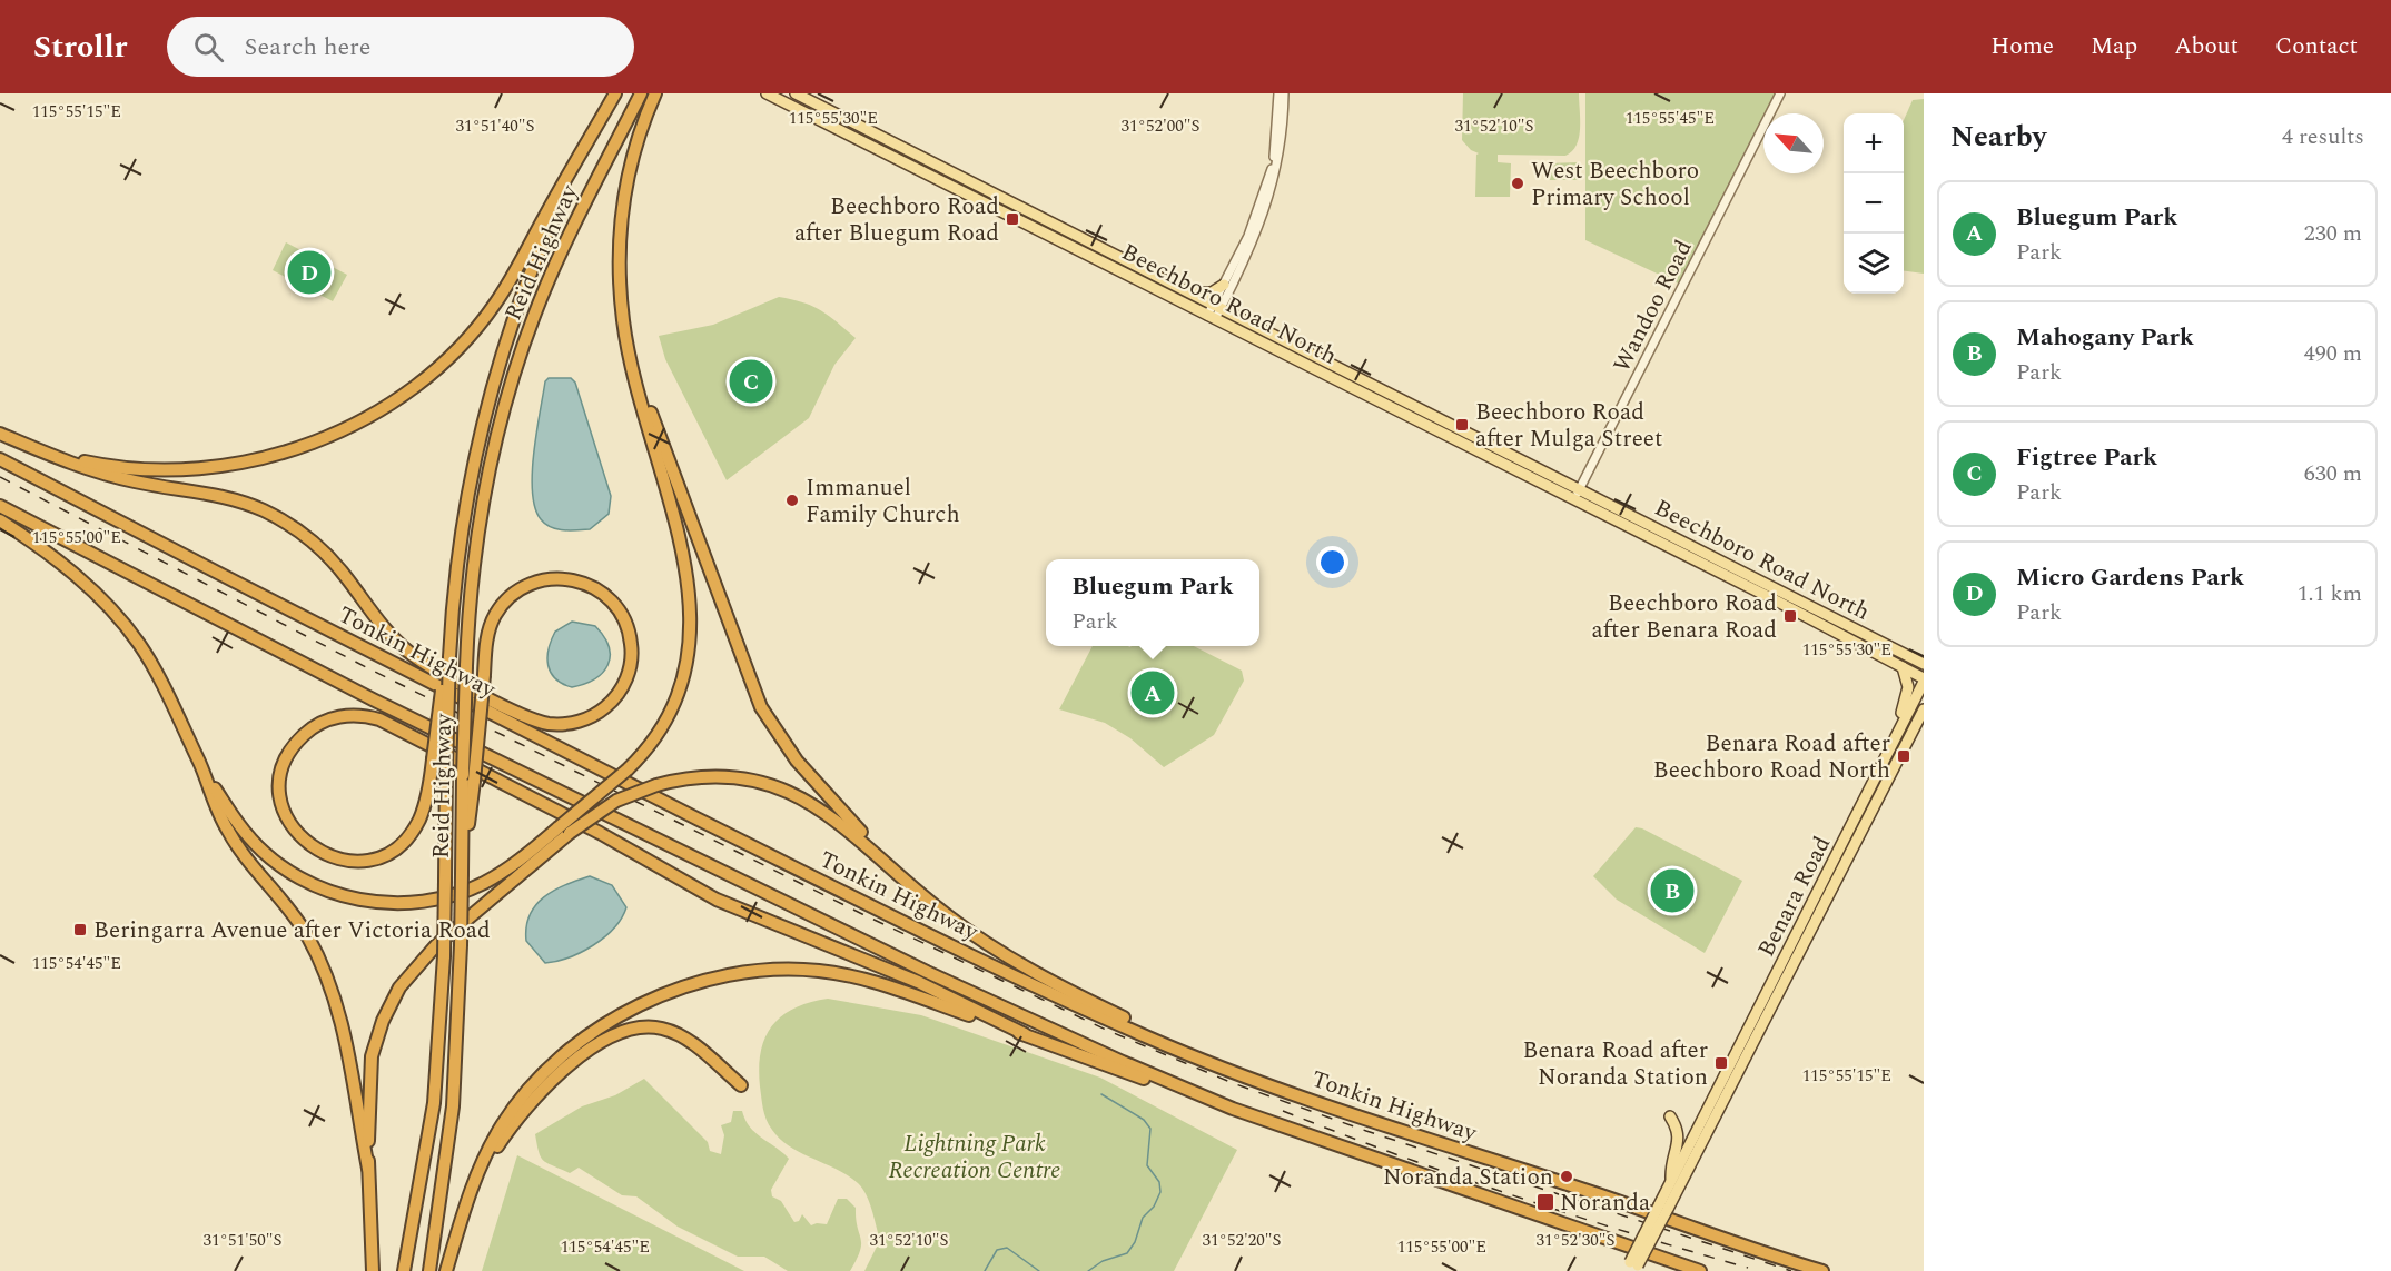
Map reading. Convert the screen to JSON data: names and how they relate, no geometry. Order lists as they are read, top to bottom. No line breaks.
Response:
{"streets":{"highway":["Reid Highway","Tonkin Highway"],"main road":["Beechboro Road North","Benara Road"],"street":["Wandoo Road"]},"crossings":[["Beechboro Road North","Wandoo Road"],["Beechboro Road North","Benara Road"]],"parks":["Lightning Park Recreation Centre"],"places":{"other":["West Beechboro Primary School","Immanuel Family Church","Noranda Station"],"transit":["Beechboro Road after Bluegum Road","Beechboro Road after Mulga Street","Beechboro Road after Benara Road","Benara Road after Beechboro Road North","Beringarra Avenue after Victoria Road","Benara Road after Noranda Station","Noranda"]},"north":"top left","page":{"header":"Strollr","search":"Search here","nav":["Home","Map","About","Contact"],"heading":["Nearby","4 results"],"map_buttons":["+","−"],"list":[{"mark":"A","name":"Bluegum Park","note":"Park","value":"230 m"},{"mark":"B","name":"Mahogany Park","note":"Park","value":"490 m"},{"mark":"C","name":"Figtree Park","note":"Park","value":"630 m"},{"mark":"D","name":"Micro Gardens Park","note":"Park","value":"1.1 km"}],"pins":["D","C","A","B"],"popup":["Bluegum Park","Park"]},"coordinates":["115°55'15\"E","115°55'30\"E","115°55'45\"E","31°51'40\"S","31°52'00\"S","31°52'10\"S","115°55'00\"E","115°54'45\"E","31°51'50\"S","31°52'20\"S","31°52'30\"S"]}
